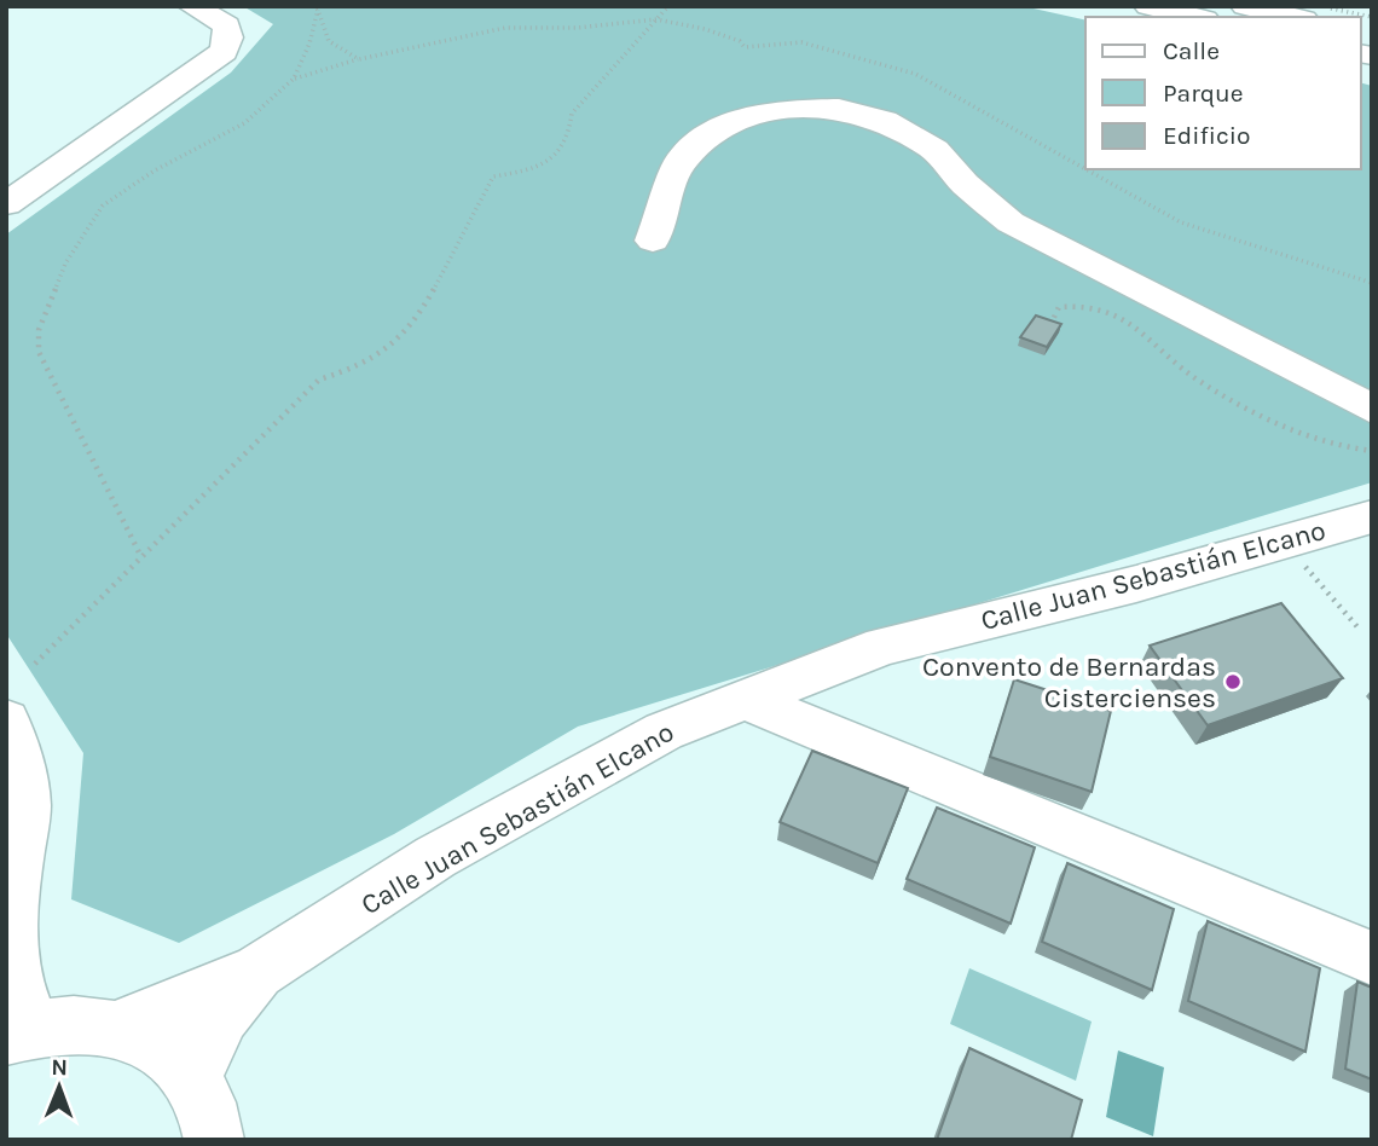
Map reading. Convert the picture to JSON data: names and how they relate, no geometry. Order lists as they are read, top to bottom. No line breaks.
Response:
{"streets":{"street":["Calle Juan Sebastián Elcano"]},"places":["Convento de Bernardas Cistercienses"],"legend":["Calle","Parque","Edificio"],"north":"top"}
